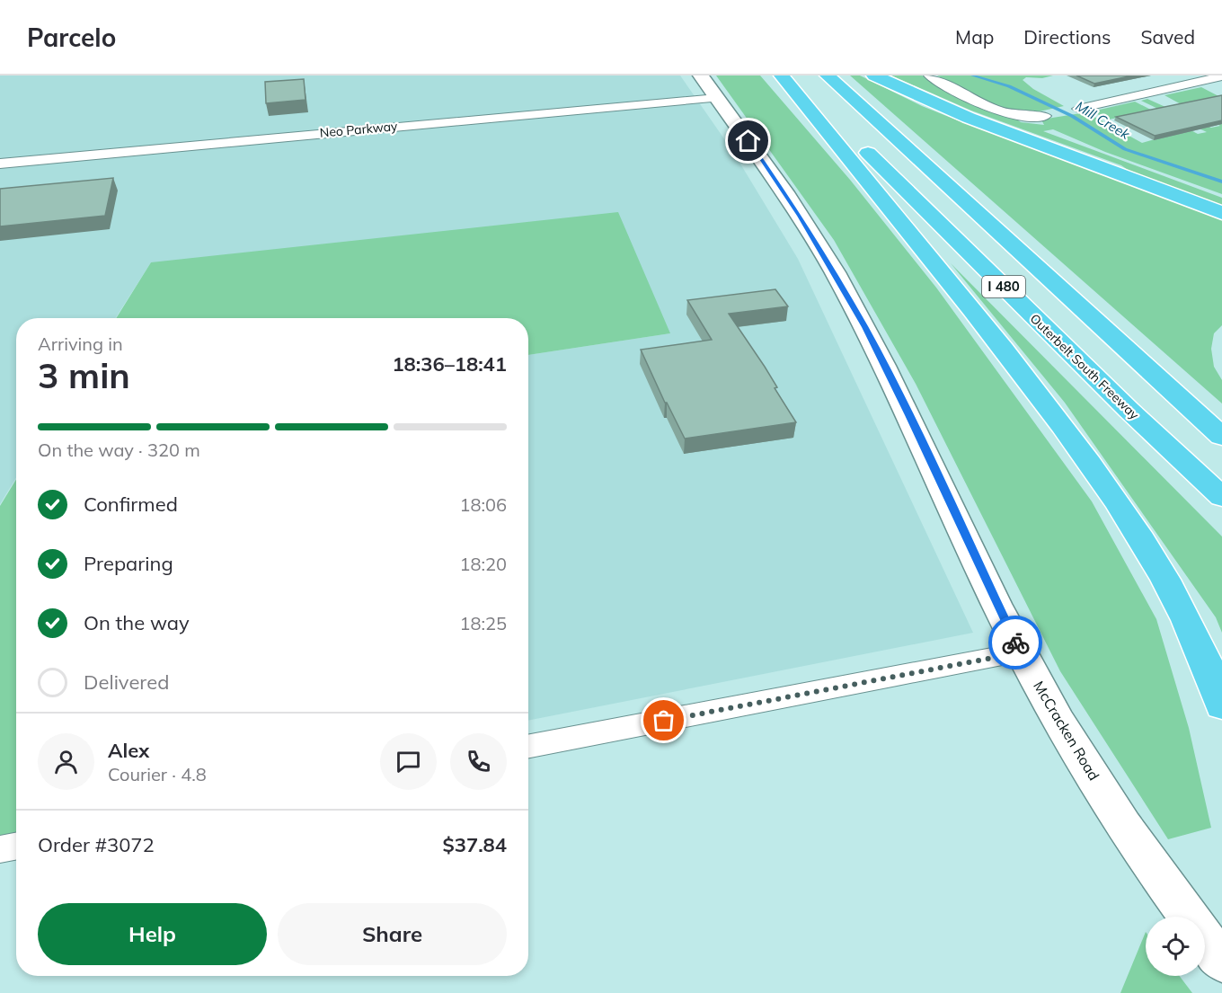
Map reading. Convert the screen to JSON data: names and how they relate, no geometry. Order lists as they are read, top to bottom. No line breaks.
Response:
{"streets":{"highway":["I 480","Outerbelt South Freeway"],"street":["Neo Parkway","McCracken Road"]},"crossings":[["Neo Parkway","McCracken Road"]],"water":["Mill Creek"],"page":{"header":"Parcelo","nav":["Map","Directions","Saved"],"heading":["3 min","Arriving in","18:36–18:41"],"panel":["Alex","Courier · 4.8","Order #3072","$37.84"],"bar":"On the way · 320 m","list":[["Confirmed","18:06"],["Preparing","18:20"],["On the way","18:25"],"Delivered"],"buttons":["Help","Share"]}}
